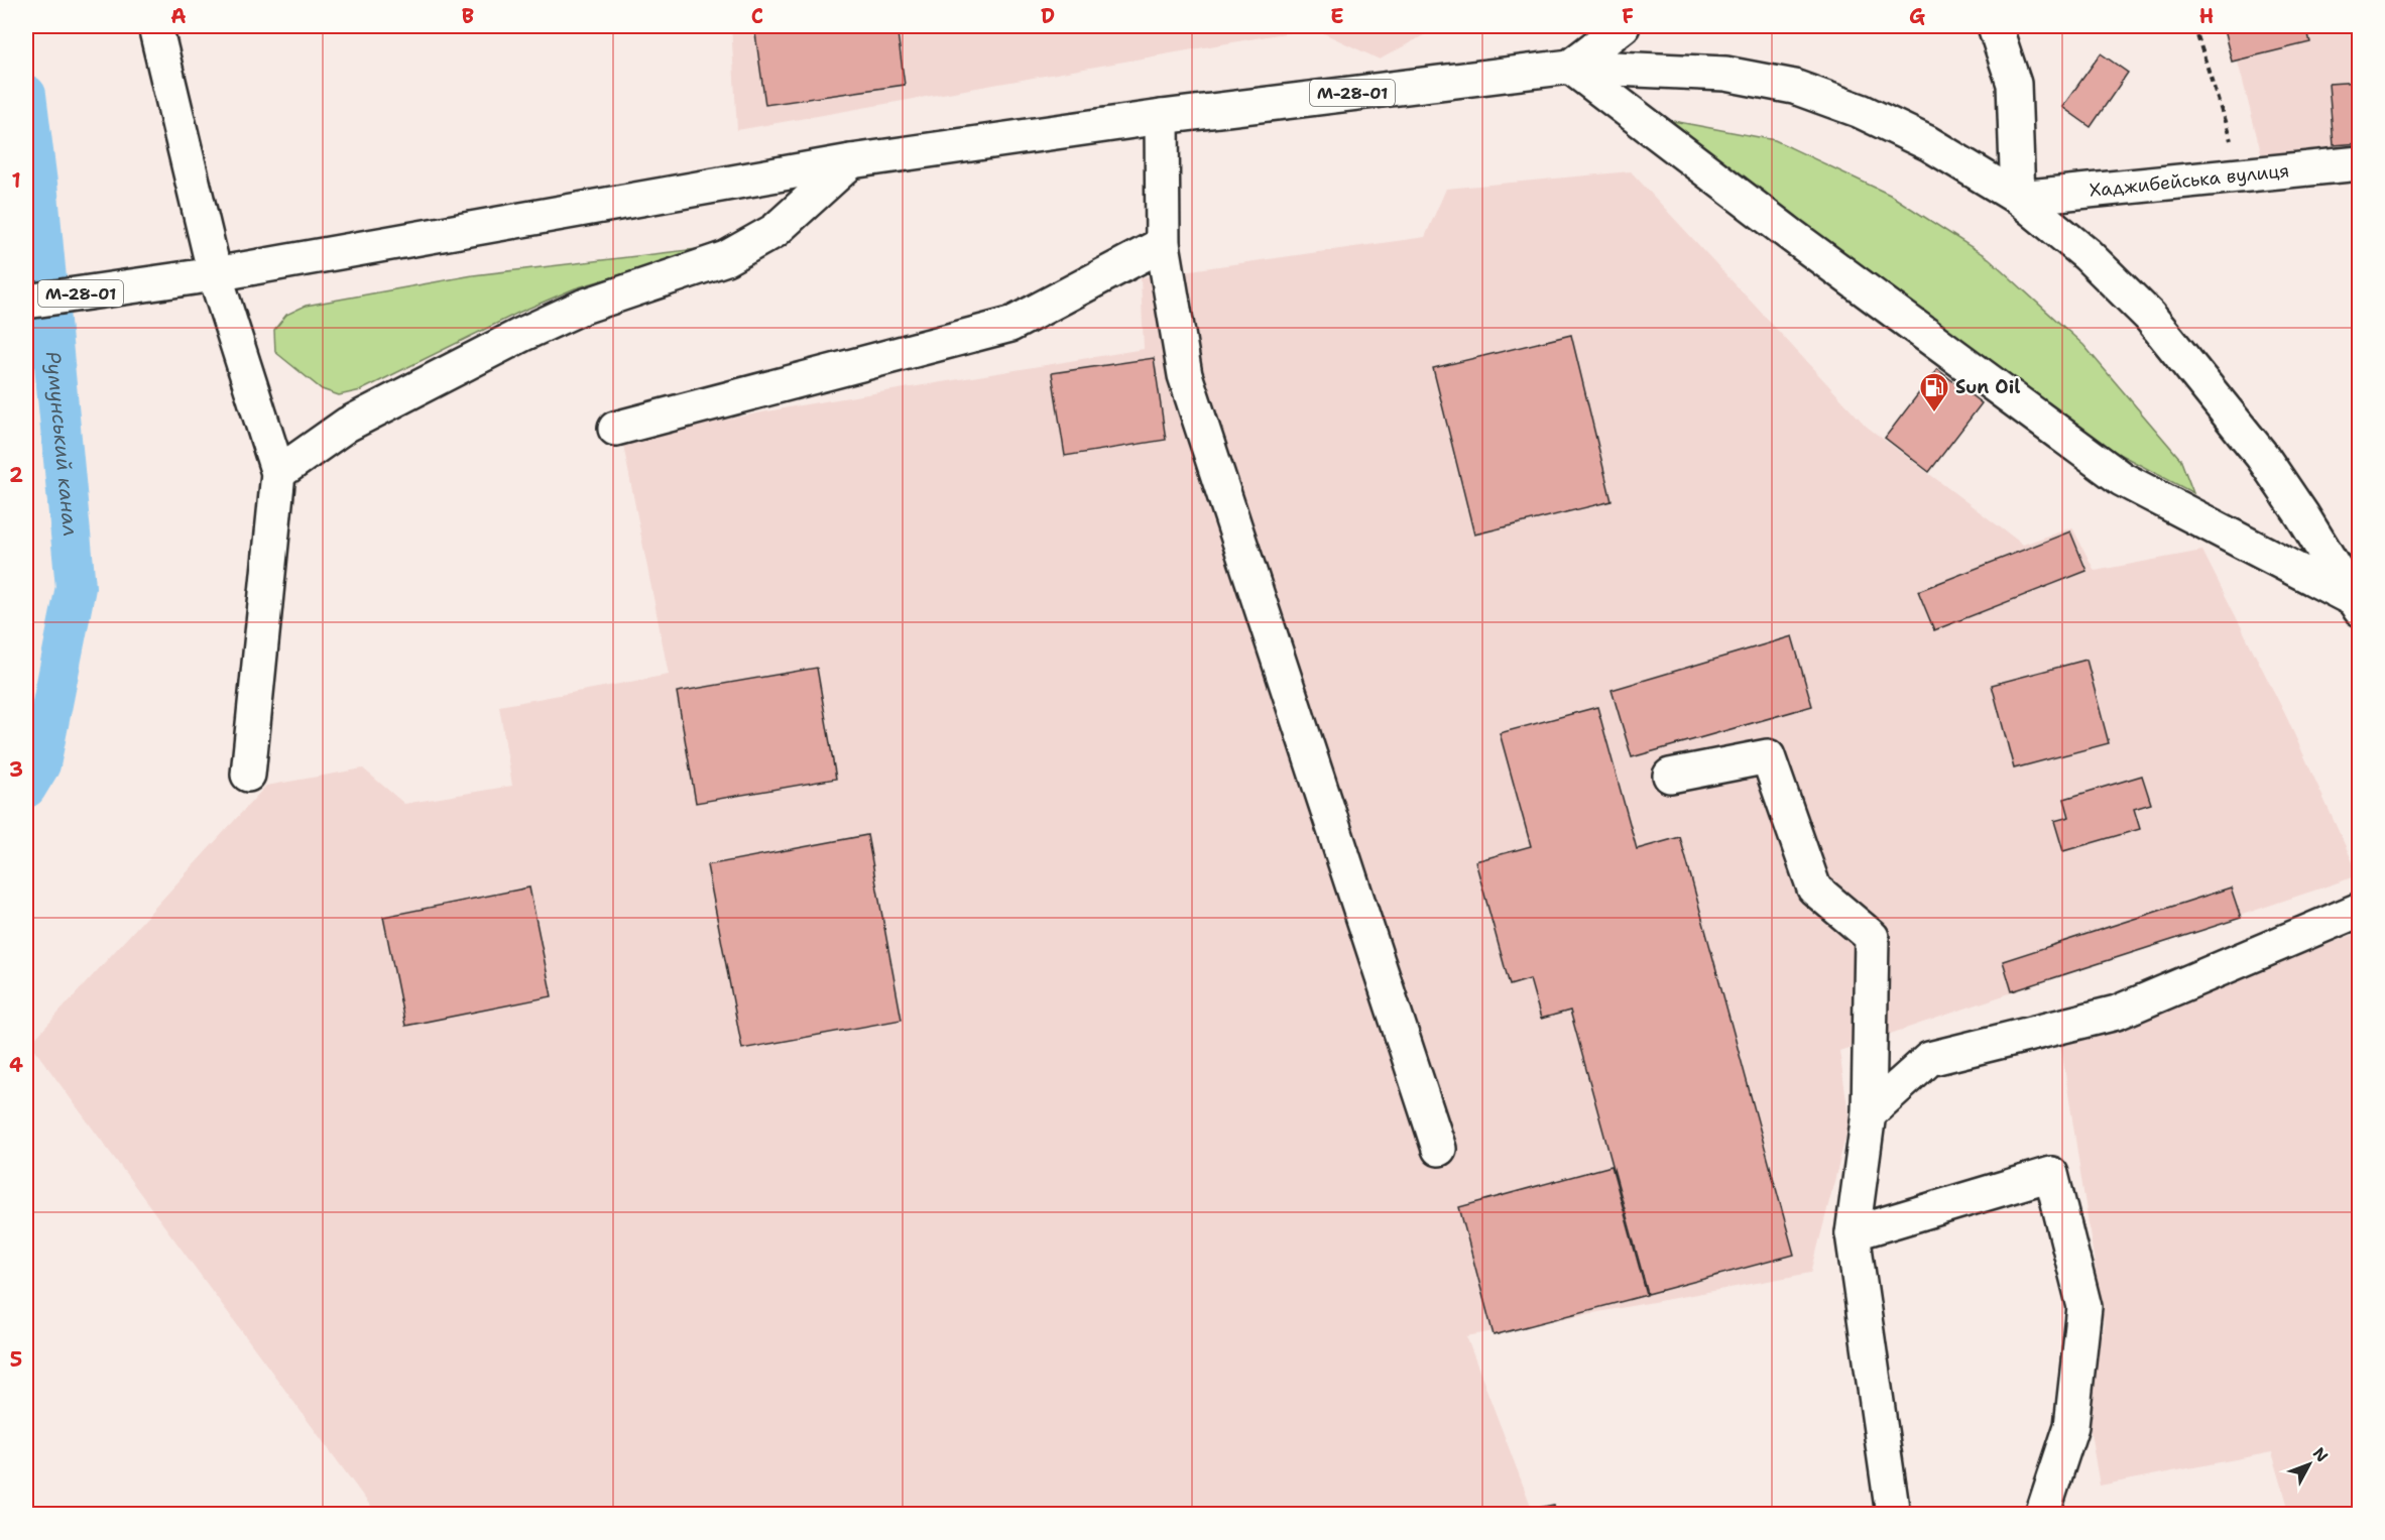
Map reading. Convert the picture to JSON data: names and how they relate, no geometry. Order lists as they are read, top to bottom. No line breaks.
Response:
{"streets":{"main road":["М-28-01","Хаджибейська вулиця"]},"crossings":[["М-28-01","Хаджибейська вулиця"]],"water":["Румунський канал"],"places":{"fuel station":["Sun Oil"]},"north":"top right","grid":{"columns":["A","B","C","D","E","F","G","H"],"rows":["1","2","3","4","5"]}}
